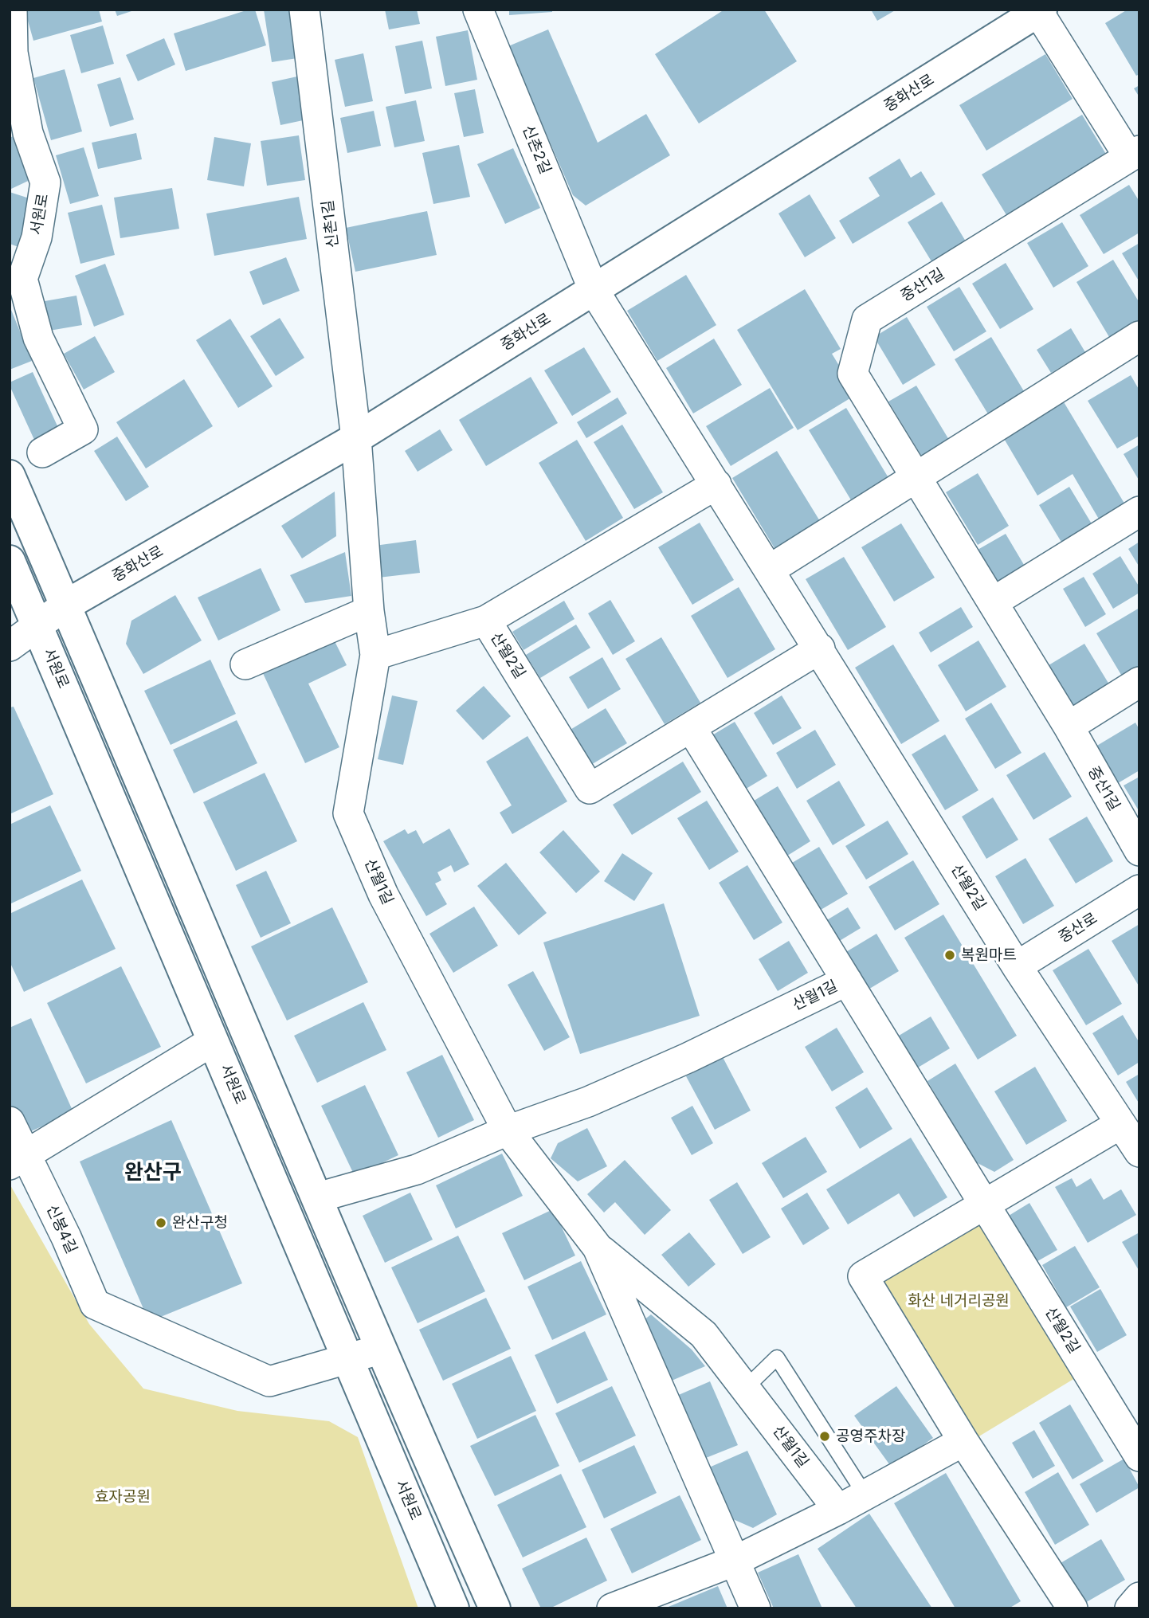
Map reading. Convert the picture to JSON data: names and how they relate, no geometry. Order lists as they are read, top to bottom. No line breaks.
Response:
{"streets":{"street":["중화산로","신촌2길","서원로","신촌1길","중산1길","산월2길","산월1길","중산로","신봉4길"]},"crossings":[["중화산로","신촌2길"],["중화산로","서원로"],["중화산로","신촌1길"],["중화산로","중산1길"],["중화산로","산월2길"],["중화산로","산월1길"],["신촌2길","산월2길"],["서원로","신봉4길"],["신촌1길","산월1길"],["산월2길","산월1길"],["산월2길","중산로"]],"districts":["완산구"],"parks":["화산 네거리공원","효자공원"],"places":["복원마트","완산구청","공영주차장"]}
